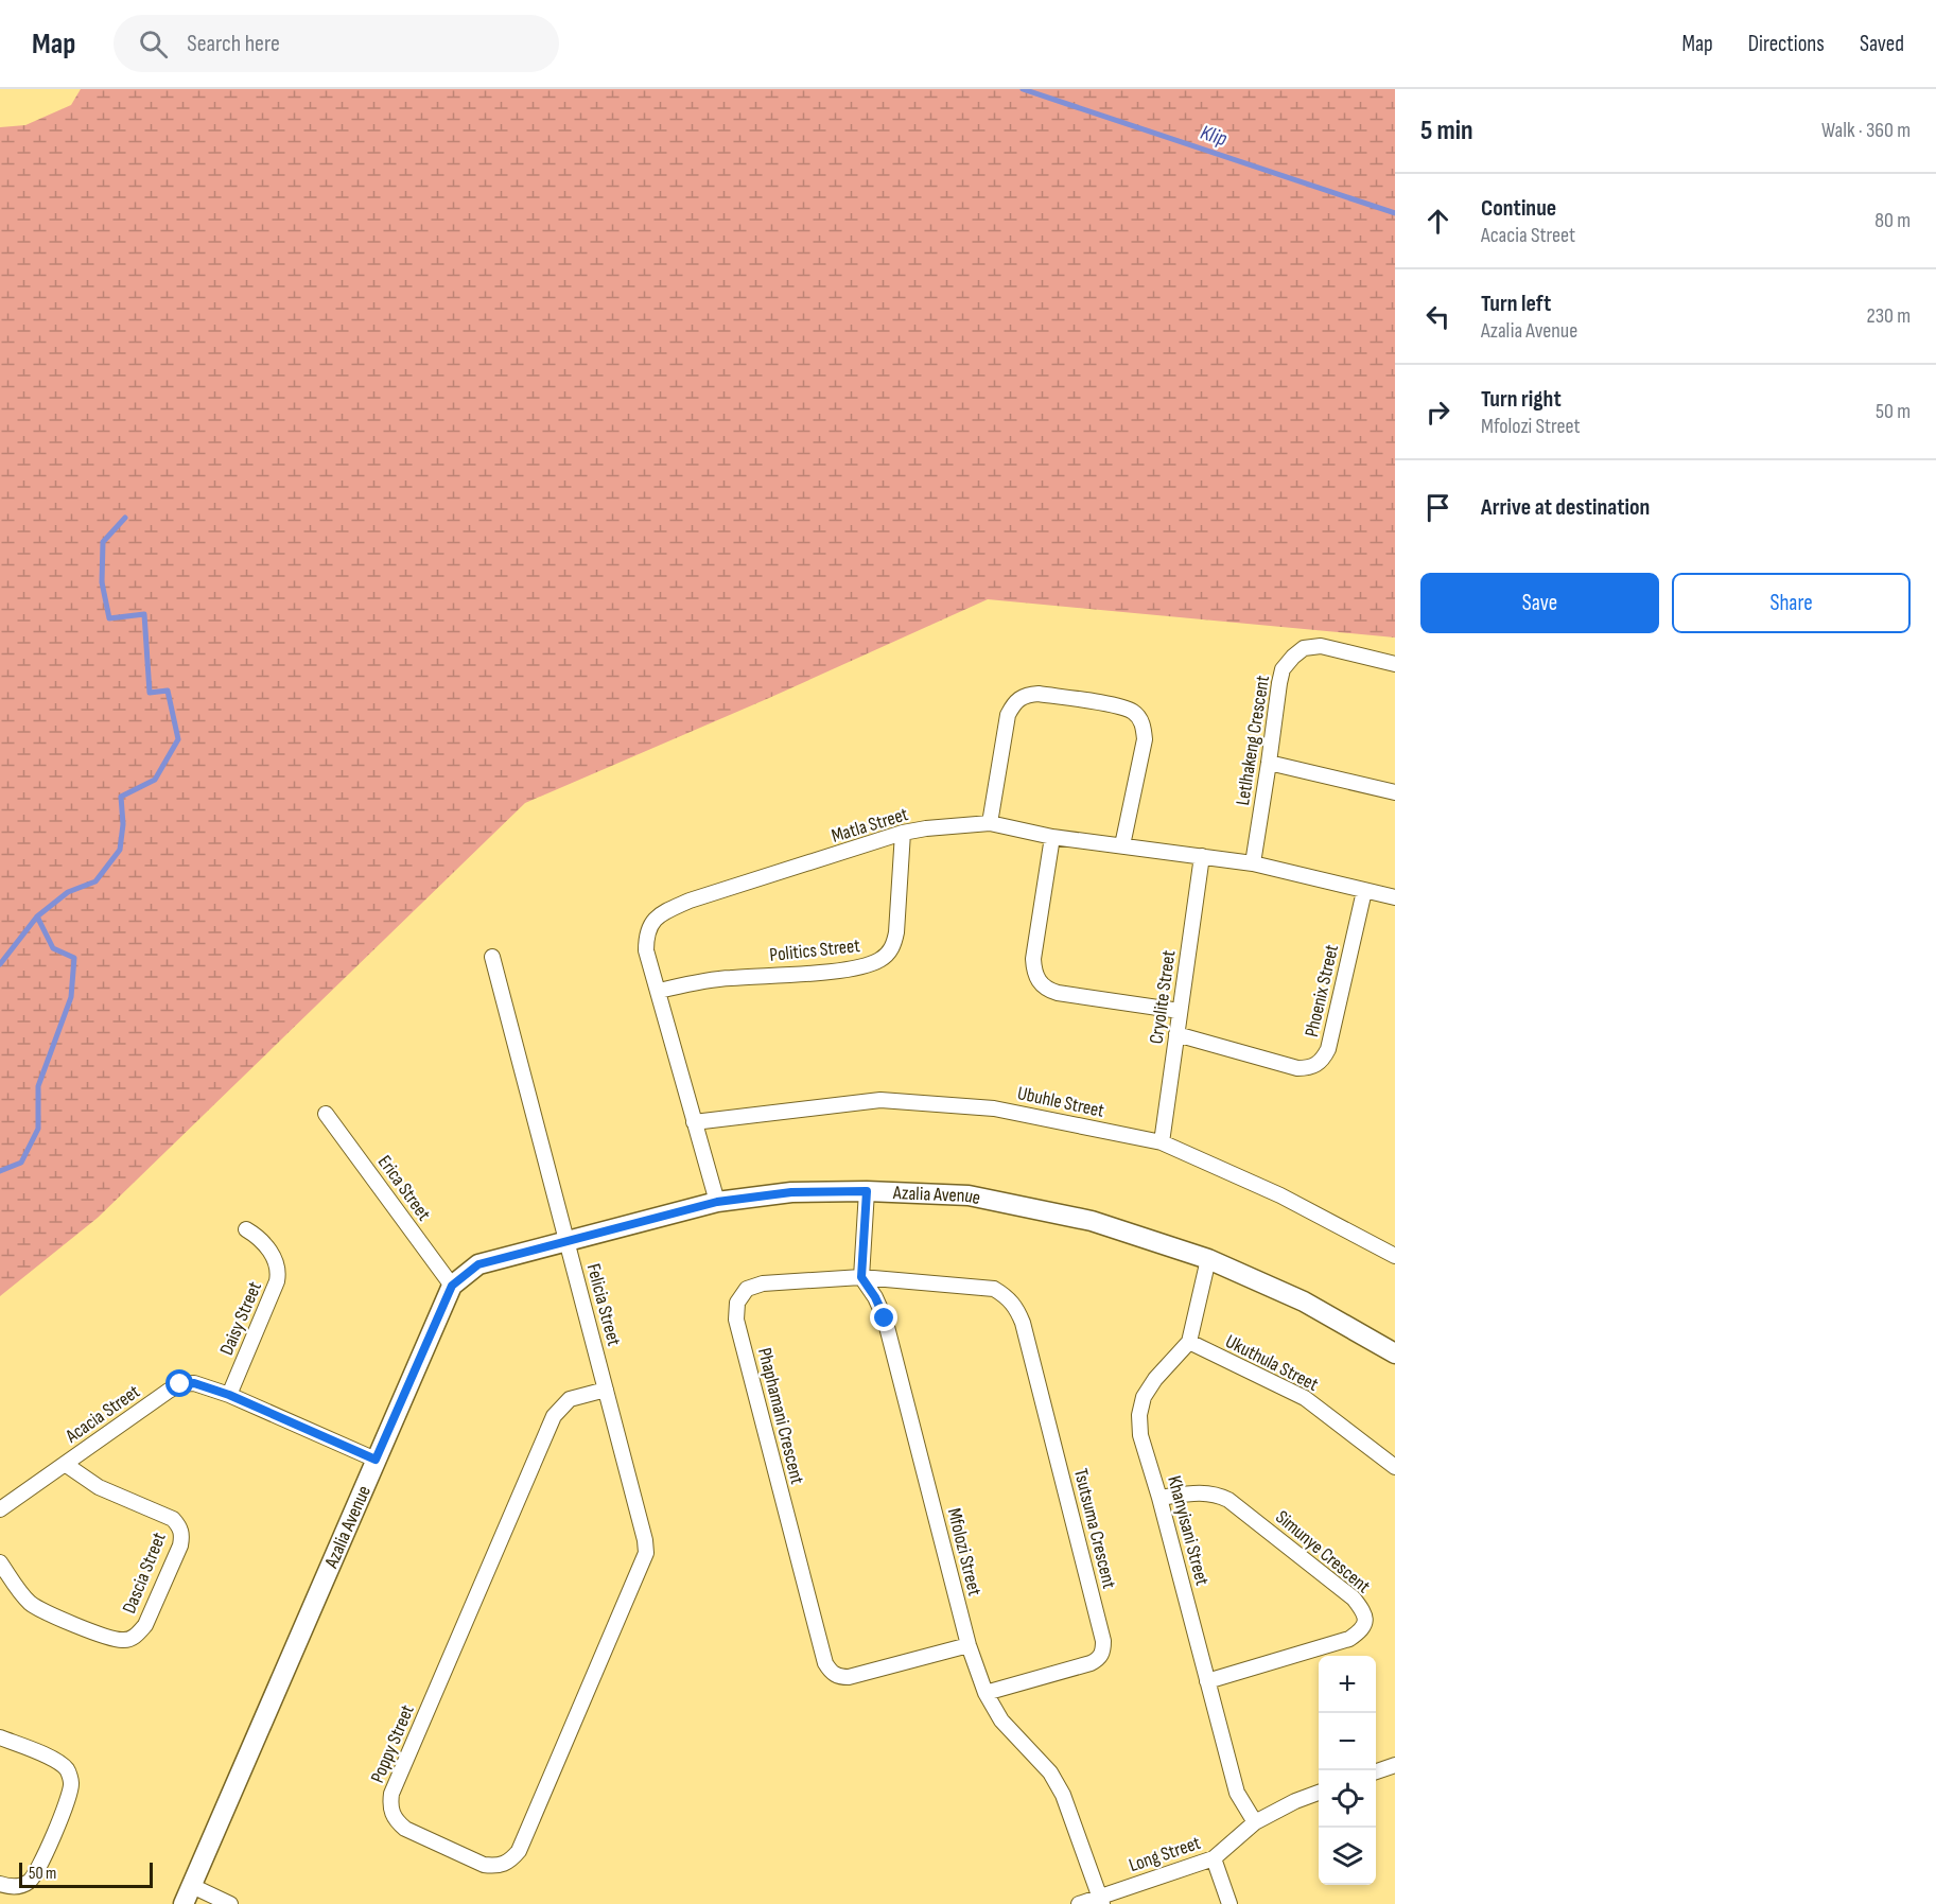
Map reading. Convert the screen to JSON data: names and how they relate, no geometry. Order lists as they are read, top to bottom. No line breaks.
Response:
{"streets":{"street":["Letlhakeng Crescent","Matla Street","Politics Street","Phoenix Street","Cryolite Street","Ubuhle Street","Erica Street","Azalia Avenue","Felicia Street","Daisy Street","Ukuthula Street","Acacia Street","Phaphamani Crescent","Tsutsuma Crescent","Khanyisani Street","Mfolozi Street","Simunye Crescent","Dascia Street","Poppy Street","Long Street"]},"crossings":[["Letlhakeng Crescent","Matla Street"],["Matla Street","Politics Street"],["Matla Street","Phoenix Street"],["Matla Street","Cryolite Street"],["Matla Street","Ubuhle Street"],["Matla Street","Azalia Avenue"],["Phoenix Street","Cryolite Street"],["Cryolite Street","Ubuhle Street"],["Erica Street","Azalia Avenue"],["Azalia Avenue","Felicia Street"],["Azalia Avenue","Acacia Street"],["Azalia Avenue","Khanyisani Street"],["Felicia Street","Poppy Street"],["Daisy Street","Acacia Street"],["Ukuthula Street","Khanyisani Street"],["Acacia Street","Dascia Street"],["Phaphamani Crescent","Tsutsuma Crescent"],["Phaphamani Crescent","Mfolozi Street"],["Tsutsuma Crescent","Mfolozi Street"],["Khanyisani Street","Simunye Crescent"],["Khanyisani Street","Long Street"],["Mfolozi Street","Long Street"]],"water":["Klip"],"scale_bar":"50 m","page":{"header":"Map","search":"Search here","nav":["Map","Directions","Saved"],"heading":["5 min","Walk · 360 m"],"list":[["Continue","Acacia Street","80 m"],["Turn left","Azalia Avenue","230 m"],["Turn right","Mfolozi Street","50 m"],"Arrive at destination"],"buttons":["Save","Share"],"map_buttons":["+","−"],"scale":"50 m"}}
